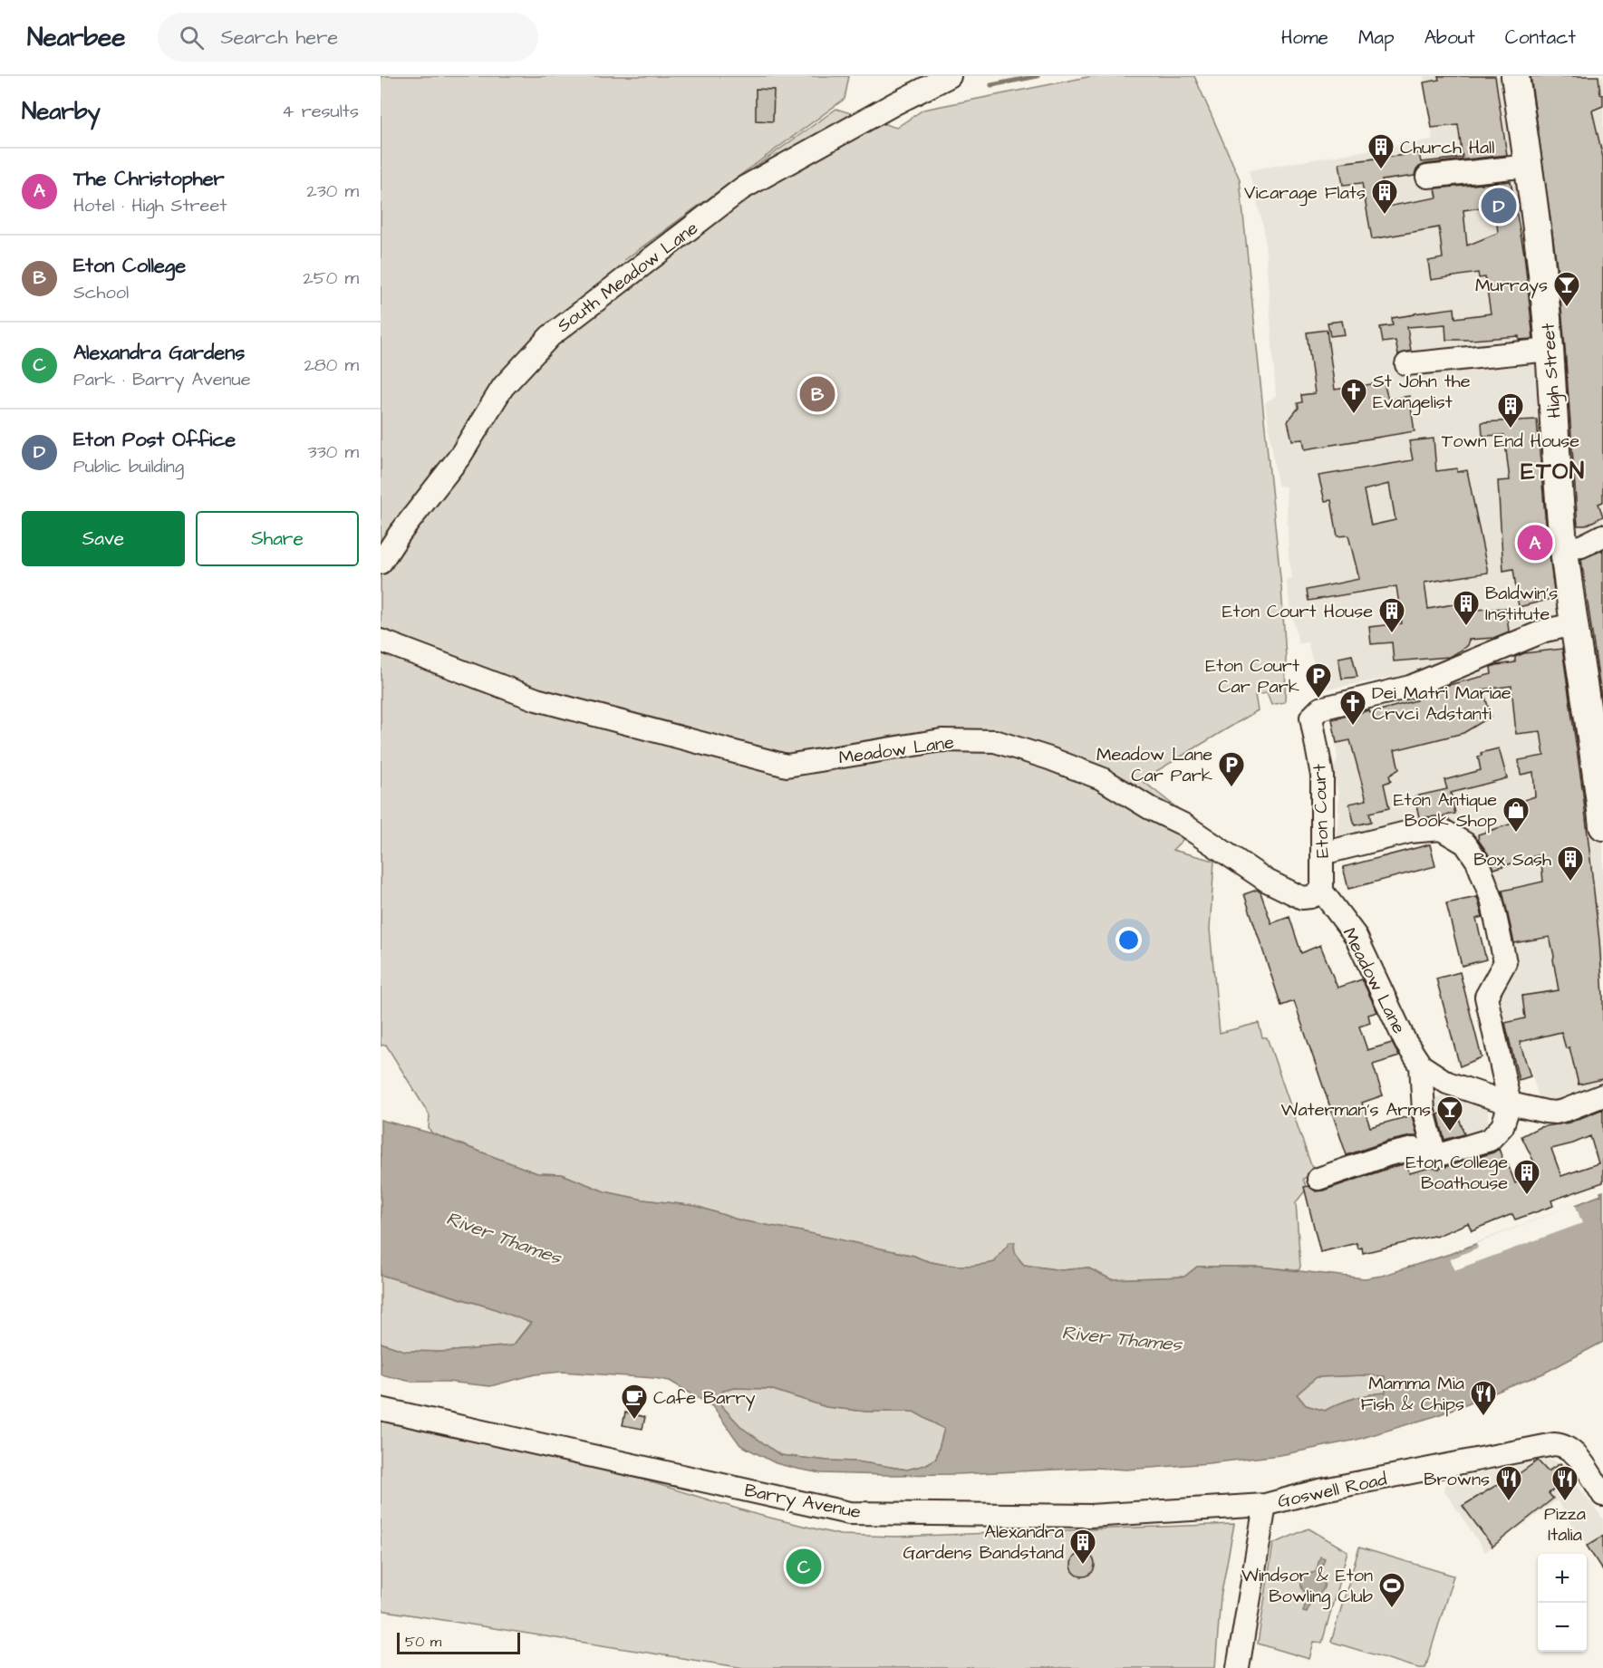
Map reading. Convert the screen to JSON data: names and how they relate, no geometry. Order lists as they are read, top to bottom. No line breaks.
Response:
{"streets":{"main road":["High Street"],"street":["South Meadow Lane","Meadow Lane","Eton Court","Goswell Road","Barry Avenue"]},"crossings":[["High Street","Eton Court"],["Meadow Lane","Eton Court"],["Goswell Road","Barry Avenue"]],"districts":["ETON"],"water":["River Thames"],"places":{"building":["Church Hall","Vicarage Flats","Town End House","Baldwin's Institute","Eton Court House","Box Sash","Eton College Boathouse","Alexandra Gardens Bandstand"],"bar":["Murrays","Waterman's Arms"],"church":["St John the Evangelist","Dei Matri Mariae Crvci Adstanti"],"parking":["Eton Court Car Park","Meadow Lane Car Park"],"shop":["Eton Antique Book Shop"],"restaurant":["Mamma Mia Fish & Chips","Browns","Pizza Italia"],"cafe":["Cafe Barry"],"sports":["Windsor & Eton Bowling Club"]},"scale_bar":"50 m","page":{"header":"Nearbee","search":"Search here","nav":["Home","Map","About","Contact"],"heading":["Nearby","4 results"],"list":[{"mark":"A","name":"The Christopher","note":"Hotel · High Street","value":"230 m"},{"mark":"B","name":"Eton College","note":"School","value":"250 m"},{"mark":"C","name":"Alexandra Gardens","note":"Park · Barry Avenue","value":"280 m"},{"mark":"D","name":"Eton Post Office","note":"Public building","value":"330 m"}],"pins":["D","B","A","C"],"buttons":["Save","Share"],"map_buttons":["+","−"],"scale":"50 m"}}
